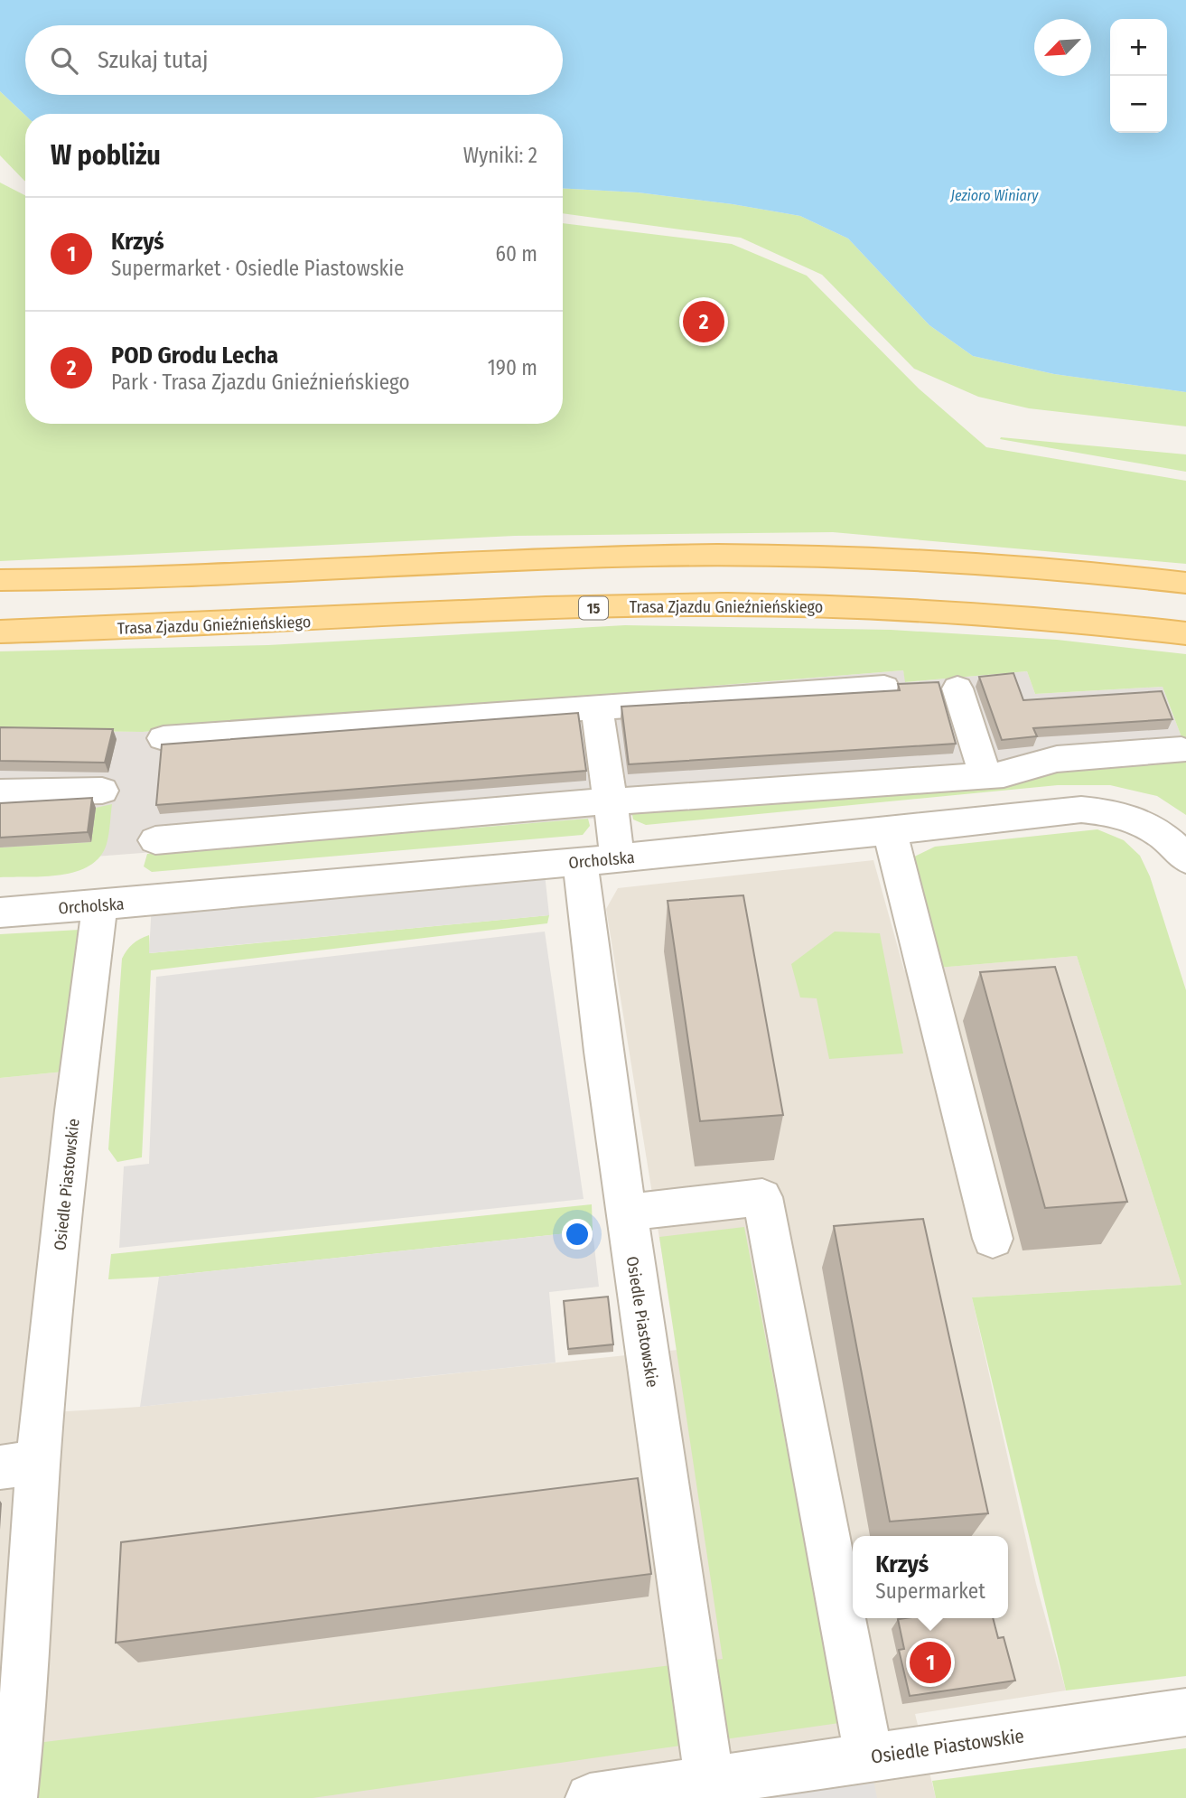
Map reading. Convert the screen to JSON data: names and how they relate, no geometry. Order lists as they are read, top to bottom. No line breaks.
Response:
{"streets":{"main road":["Trasa Zjazdu Gnieźnieńskiego","15"],"street":["Orcholska","Osiedle Piastowskie"]},"crossings":[["Orcholska","Osiedle Piastowskie"]],"water":["Jezioro Winiary"],"north":"bottom left","page":{"map_buttons":["+","−"],"search":"Szukaj tutaj","heading":["W pobliżu","Wyniki: 2"],"list":[{"mark":"1","name":"Krzyś","note":"Supermarket · Osiedle Piastowskie","value":"60 m"},{"mark":"2","name":"POD Grodu Lecha","note":"Park · Trasa Zjazdu Gnieźnieńskiego","value":"190 m"}],"pins":["2","1"],"popup":["Krzyś","Supermarket"]}}
